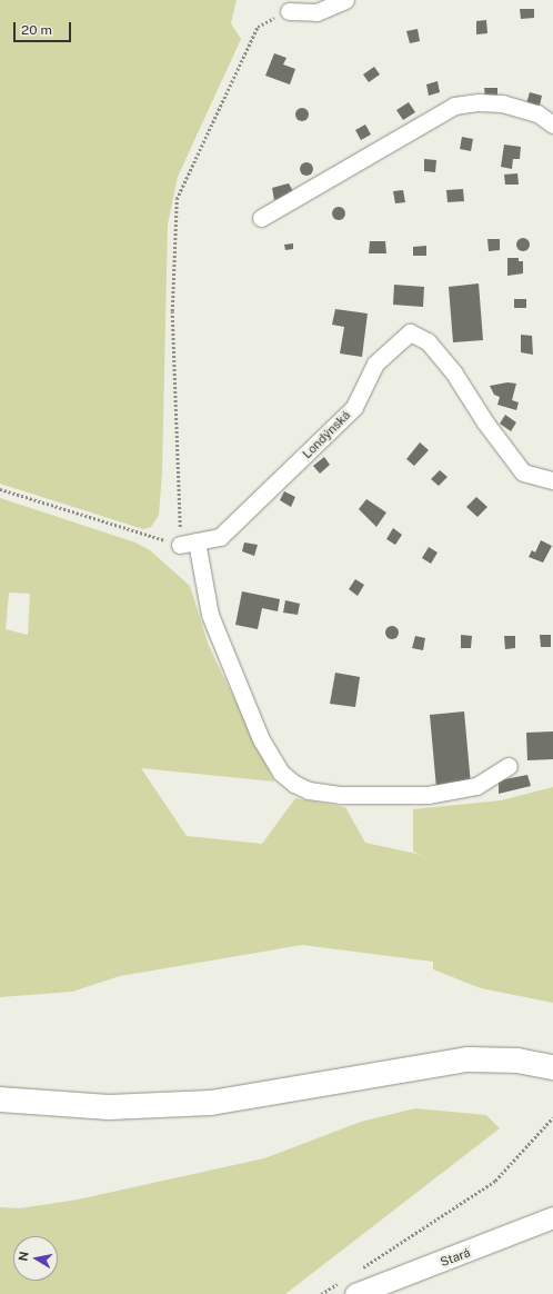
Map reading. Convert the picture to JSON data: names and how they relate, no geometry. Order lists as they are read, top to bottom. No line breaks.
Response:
{"streets":{"street":["Londýnská","Stará"]},"scale_bar":"20 m","north":"left"}
